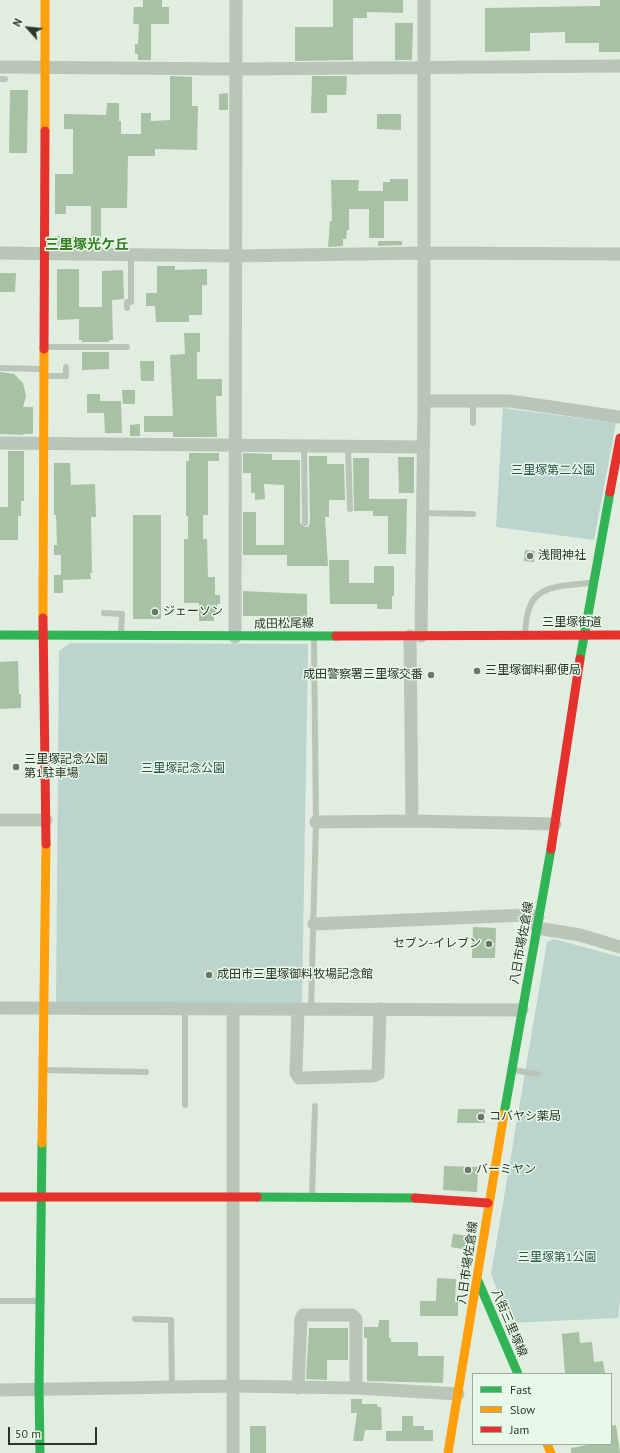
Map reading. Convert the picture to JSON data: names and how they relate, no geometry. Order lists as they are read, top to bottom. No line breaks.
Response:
{"streets":{"street":["三里塚街道","成田松尾線","八日市場佐倉線","八街三里塚線"]},"crossings":[["三里塚街道","成田松尾線"],["三里塚街道","八日市場佐倉線"],["八日市場佐倉線","八街三里塚線"]],"districts":["三里塚光ケ丘"],"parks":["三里塚第二公園","三里塚記念公園","三里塚第1公園"],"places":["浅間神社","ジェーソン","三里塚御料郵便局","成田警察署三里塚交番","三里塚記念公園 第1駐車場","セブン-イレブン","成田市三里塚御料牧場記念館","コバヤシ薬局","バーミヤン"],"legend":["Fast","Slow","Jam"],"scale_bar":"50 m","north":"top left"}
